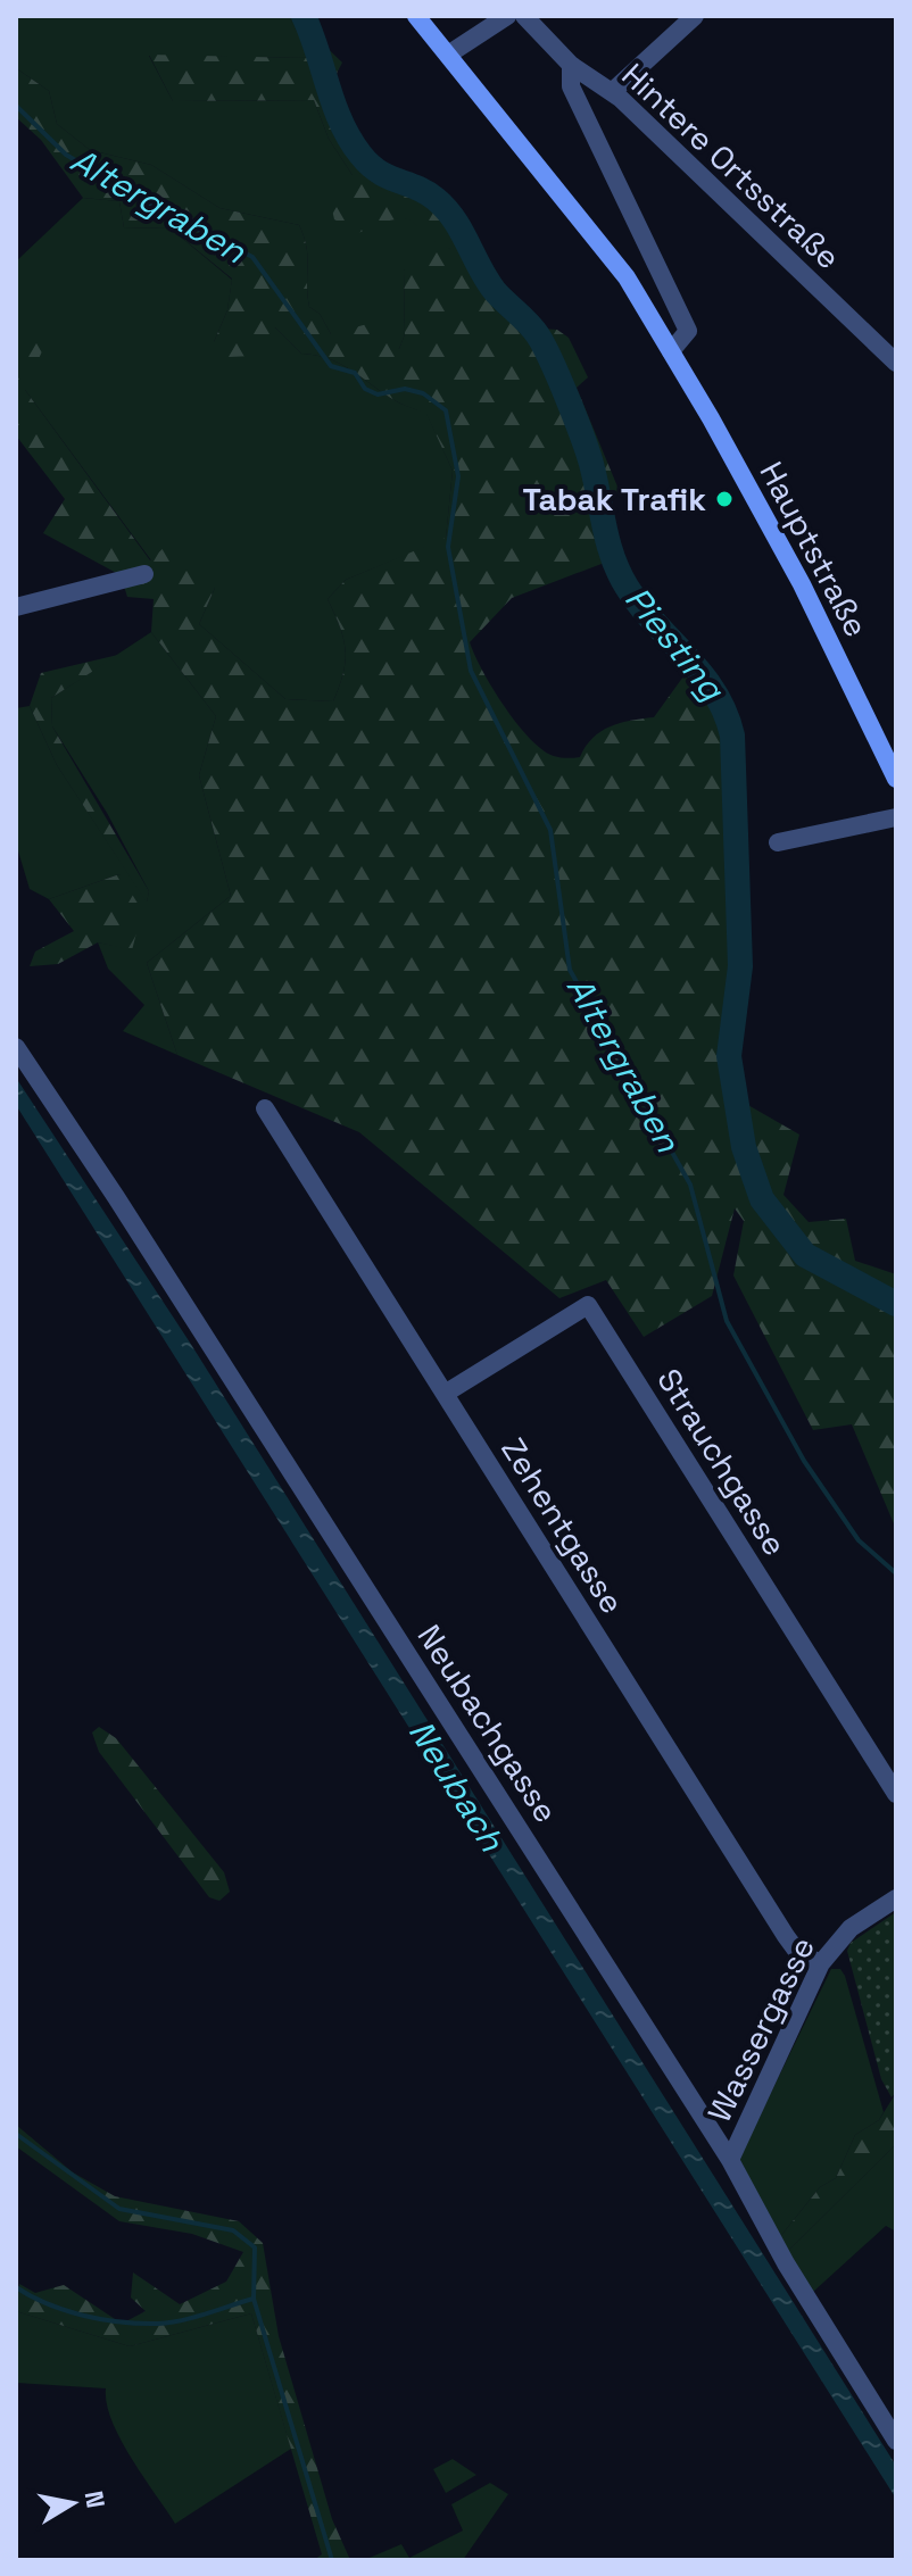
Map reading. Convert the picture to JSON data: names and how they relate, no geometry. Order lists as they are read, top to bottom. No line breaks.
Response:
{"streets":{"main road":["Hauptstraße"],"street":["Hintere Ortsstraße","Strauchgasse","Zehentgasse","Neubachgasse","Wassergasse"]},"crossings":[["Strauchgasse","Zehentgasse"],["Zehentgasse","Wassergasse"],["Neubachgasse","Wassergasse"]],"water":["Altergraben","Piesting","Neubach"],"places":["Tabak Trafik"],"north":"right"}
